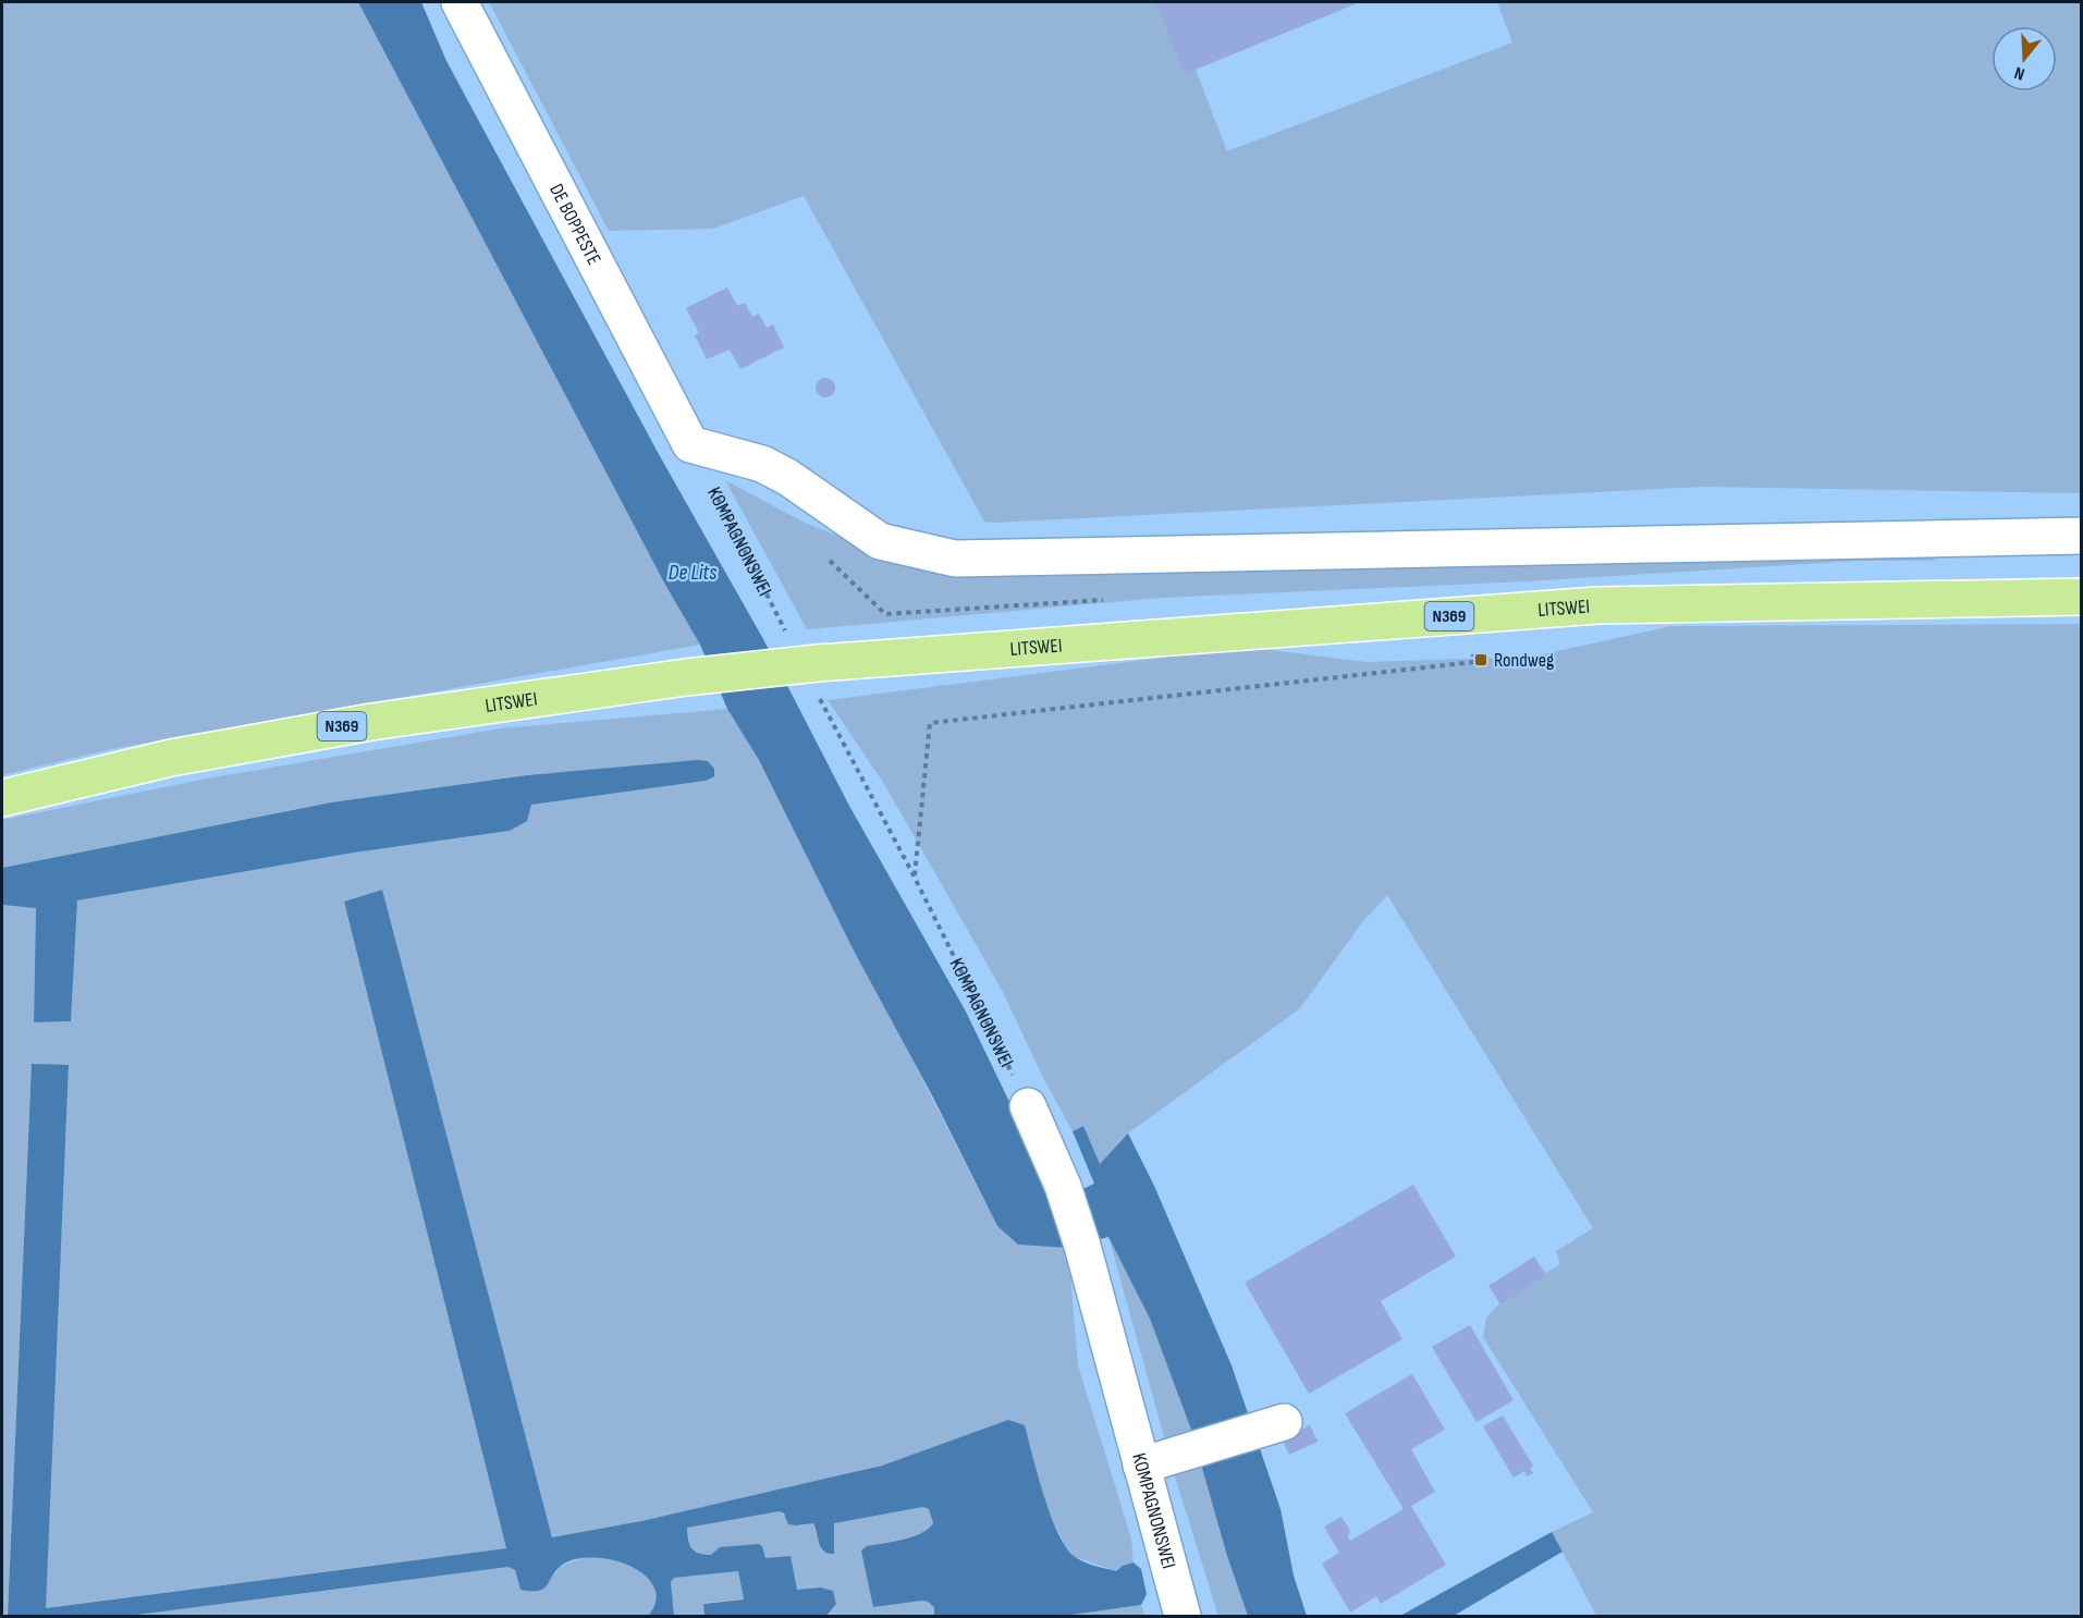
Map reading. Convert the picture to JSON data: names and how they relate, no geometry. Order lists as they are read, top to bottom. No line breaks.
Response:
{"streets":{"main road":["LITSWEI","N369"],"street":["DE BOPPESTE","KOMPAGNONSWEI"]},"crossings":[["DE BOPPESTE","KOMPAGNONSWEI"],["KOMPAGNONSWEI","LITSWEI"]],"water":["De Lits"],"places":{"transit":["Rondweg"]},"north":"bottom"}
